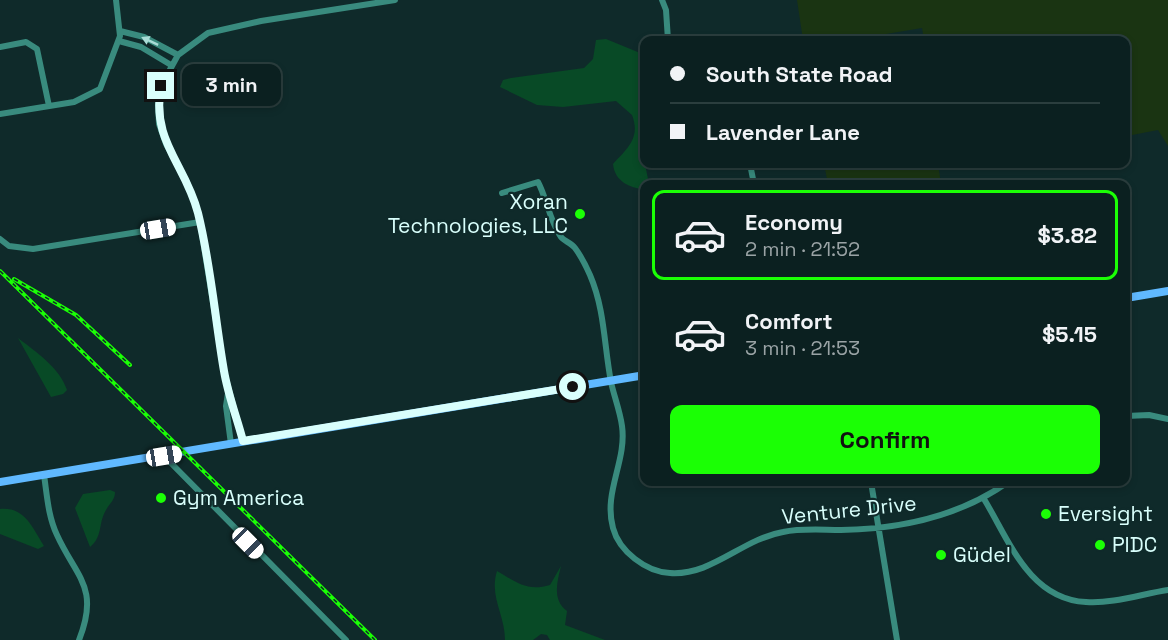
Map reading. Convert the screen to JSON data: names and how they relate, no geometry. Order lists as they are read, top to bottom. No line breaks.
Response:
{"streets":{"street":["Venture Drive"]},"places":["Xoran Technologies, LLC","Gym America","Eversight","PIDC","Güdel"],"page":{"banner":["South State Road","Lavender Lane"],"bubble":"3 min","list":[{"name":"Economy","note":"2 min · 21:52","value":"$3.82"},{"name":"Comfort","note":"3 min · 21:53","value":"$5.15"}],"buttons":"Confirm"}}
